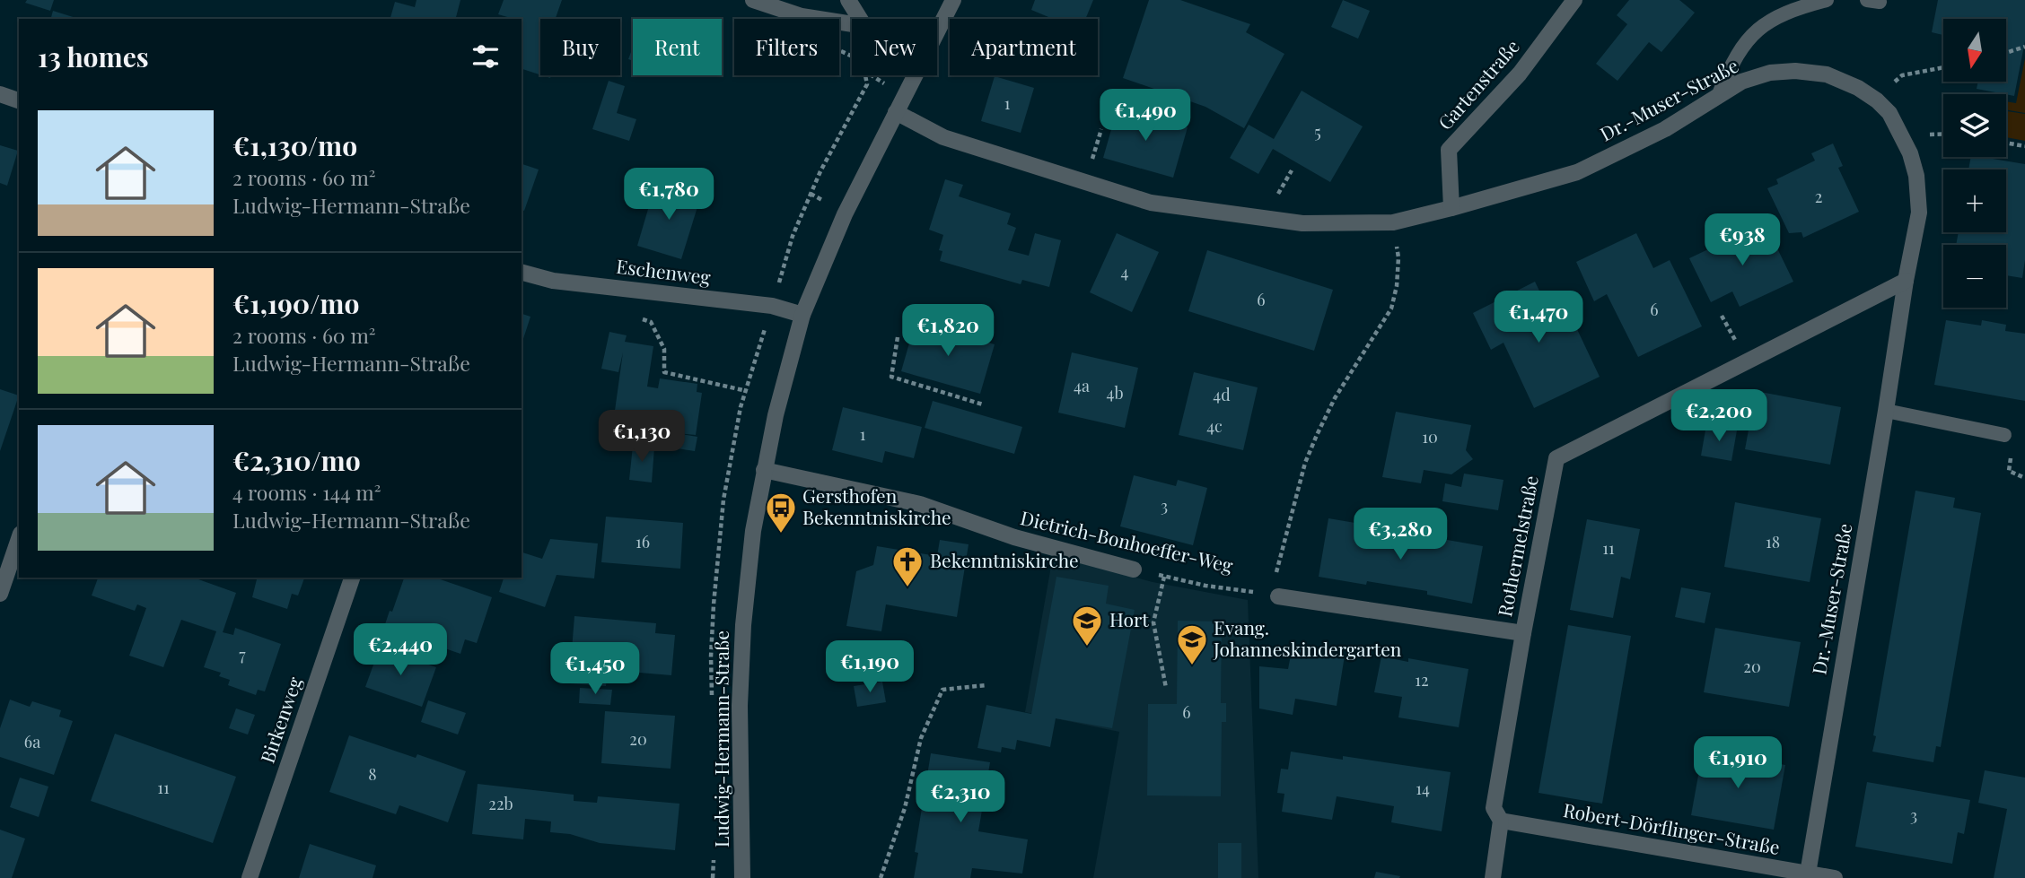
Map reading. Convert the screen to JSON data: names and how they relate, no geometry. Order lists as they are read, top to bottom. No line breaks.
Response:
{"streets":{"street":["Gartenstraße","Dr.-Muser-Straße","Eschenweg","Dietrich-Bonhoeffer-Weg","Rothermelstraße","Birkenweg","Ludwig-Hermann-Straße","Robert-Dörflinger-Straße"]},"crossings":[["Gartenstraße","Dr.-Muser-Straße"],["Dr.-Muser-Straße","Rothermelstraße"],["Dr.-Muser-Straße","Ludwig-Hermann-Straße"],["Dr.-Muser-Straße","Robert-Dörflinger-Straße"],["Eschenweg","Ludwig-Hermann-Straße"],["Dietrich-Bonhoeffer-Weg","Ludwig-Hermann-Straße"],["Rothermelstraße","Robert-Dörflinger-Straße"]],"places":{"bus stop":["Gersthofen Bekenntniskirche"],"church":["Bekenntniskirche"],"school or university":["Hort","Evang. Johanneskindergarten"]},"house_numbers":["1","5","2","4","6","6","4a","4b","4d","4c","1","10","3","16","18","11","7","20","12","6","20","6a","8","11","14","22b","3"],"north":"bottom","page":{"map_buttons":["+","−"],"chip":["Buy","Rent","Filters","New","Apartment"],"heading":"13 homes","price":["€1,490","€1,780","€938","€1,470","€1,820","€2,200","€1,130","€3,280","€2,440","€1,190","€1,450","€1,910","€2,310"],"list":[{"name":"€1,130/mo","note":"2 rooms · 60 m² · Ludwig-Hermann-Straße"},{"name":"€1,190/mo","note":"2 rooms · 60 m² · Ludwig-Hermann-Straße"},{"name":"€2,310/mo","note":"4 rooms · 144 m² · Ludwig-Hermann-Straße"}]}}
